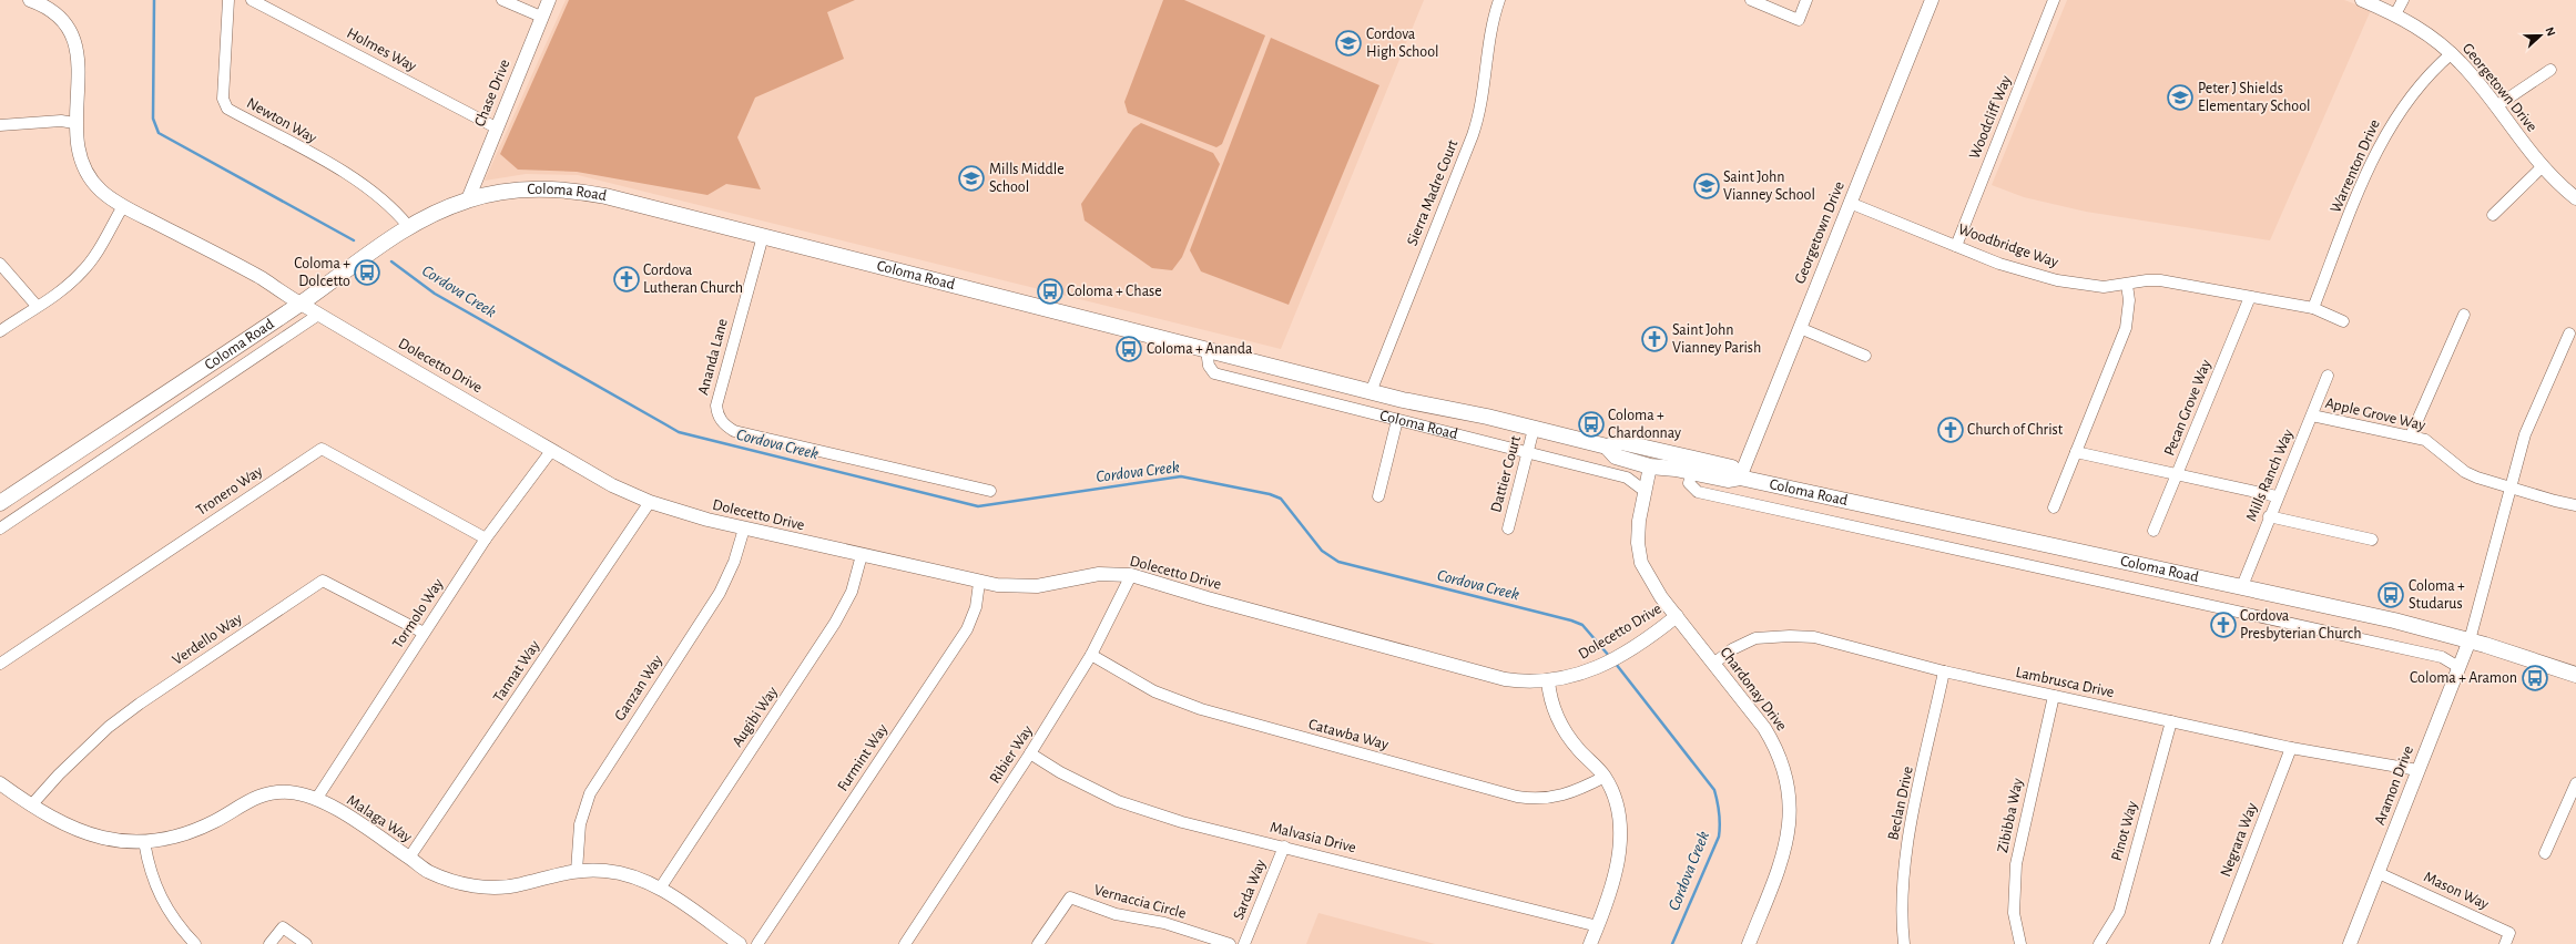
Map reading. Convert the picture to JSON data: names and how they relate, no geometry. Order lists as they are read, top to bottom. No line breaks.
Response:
{"streets":{"main road":["Coloma Road"],"street":["Holmes Way","Georgetown Drive","Chase Drive","Woodcliff Way","Newton Way","Warrenton Drive","Sierra Madre Court","Woodbridge Way","Ananda Lane","Dolecetto Drive","Pecan Grove Way","Apple Grove Way","Dattier Court","Mills Ranch Way","Tronero Way","Tormolo Way","Verdello Way","Tannat Way","Lambrusca Drive","Ganzan Way","Chardonay Drive","Augibi Way","Catawba Way","Ribier Way","Furmint Way","Aramon Drive","Beclan Drive","Zibibba Way","Malaga Way","Pinot Way","Malvasia Drive","Negrara Way","Sarda Way","Mason Way","Vernaccia Circle"]},"crossings":[["Holmes Way","Chase Drive"],["Georgetown Drive","Warrenton Drive"],["Georgetown Drive","Coloma Road"],["Georgetown Drive","Woodbridge Way"],["Chase Drive","Coloma Road"],["Woodcliff Way","Woodbridge Way"],["Newton Way","Coloma Road"],["Warrenton Drive","Woodbridge Way"],["Sierra Madre Court","Coloma Road"],["Coloma Road","Ananda Lane"],["Coloma Road","Dolecetto Drive"],["Coloma Road","Dattier Court"],["Coloma Road","Mills Ranch Way"],["Coloma Road","Chardonay Drive"],["Coloma Road","Aramon Drive"],["Woodbridge Way","Pecan Grove Way"],["Dolecetto Drive","Tormolo Way"],["Dolecetto Drive","Tannat Way"],["Dolecetto Drive","Ganzan Way"],["Dolecetto Drive","Chardonay Drive"],["Dolecetto Drive","Augibi Way"],["Dolecetto Drive","Ribier Way"],["Dolecetto Drive","Furmint Way"],["Apple Grove Way","Mills Ranch Way"],["Tronero Way","Tormolo Way"],["Tormolo Way","Verdello Way"],["Tormolo Way","Malaga Way"],["Verdello Way","Malaga Way"],["Tannat Way","Malaga Way"],["Lambrusca Drive","Chardonay Drive"],["Lambrusca Drive","Aramon Drive"],["Lambrusca Drive","Beclan Drive"],["Lambrusca Drive","Zibibba Way"],["Lambrusca Drive","Pinot Way"],["Lambrusca Drive","Negrara Way"],["Ganzan Way","Malaga Way"],["Augibi Way","Malaga Way"],["Catawba Way","Ribier Way"],["Ribier Way","Malvasia Drive"],["Aramon Drive","Mason Way"],["Malvasia Drive","Sarda Way"]],"water":["Cordova Creek"],"places":{"school or university":["Cordova High School","Peter J Shields Elementary School","Mills Middle School","Saint John Vianney School"],"bus stop":["Coloma + Dolcetto","Coloma + Chase","Coloma + Ananda","Coloma + Chardonnay","Coloma + Studarus","Coloma + Aramon"],"church":["Cordova Lutheran Church","Saint John Vianney Parish","Church of Christ","Cordova Presbyterian Church"]},"north":"right"}
